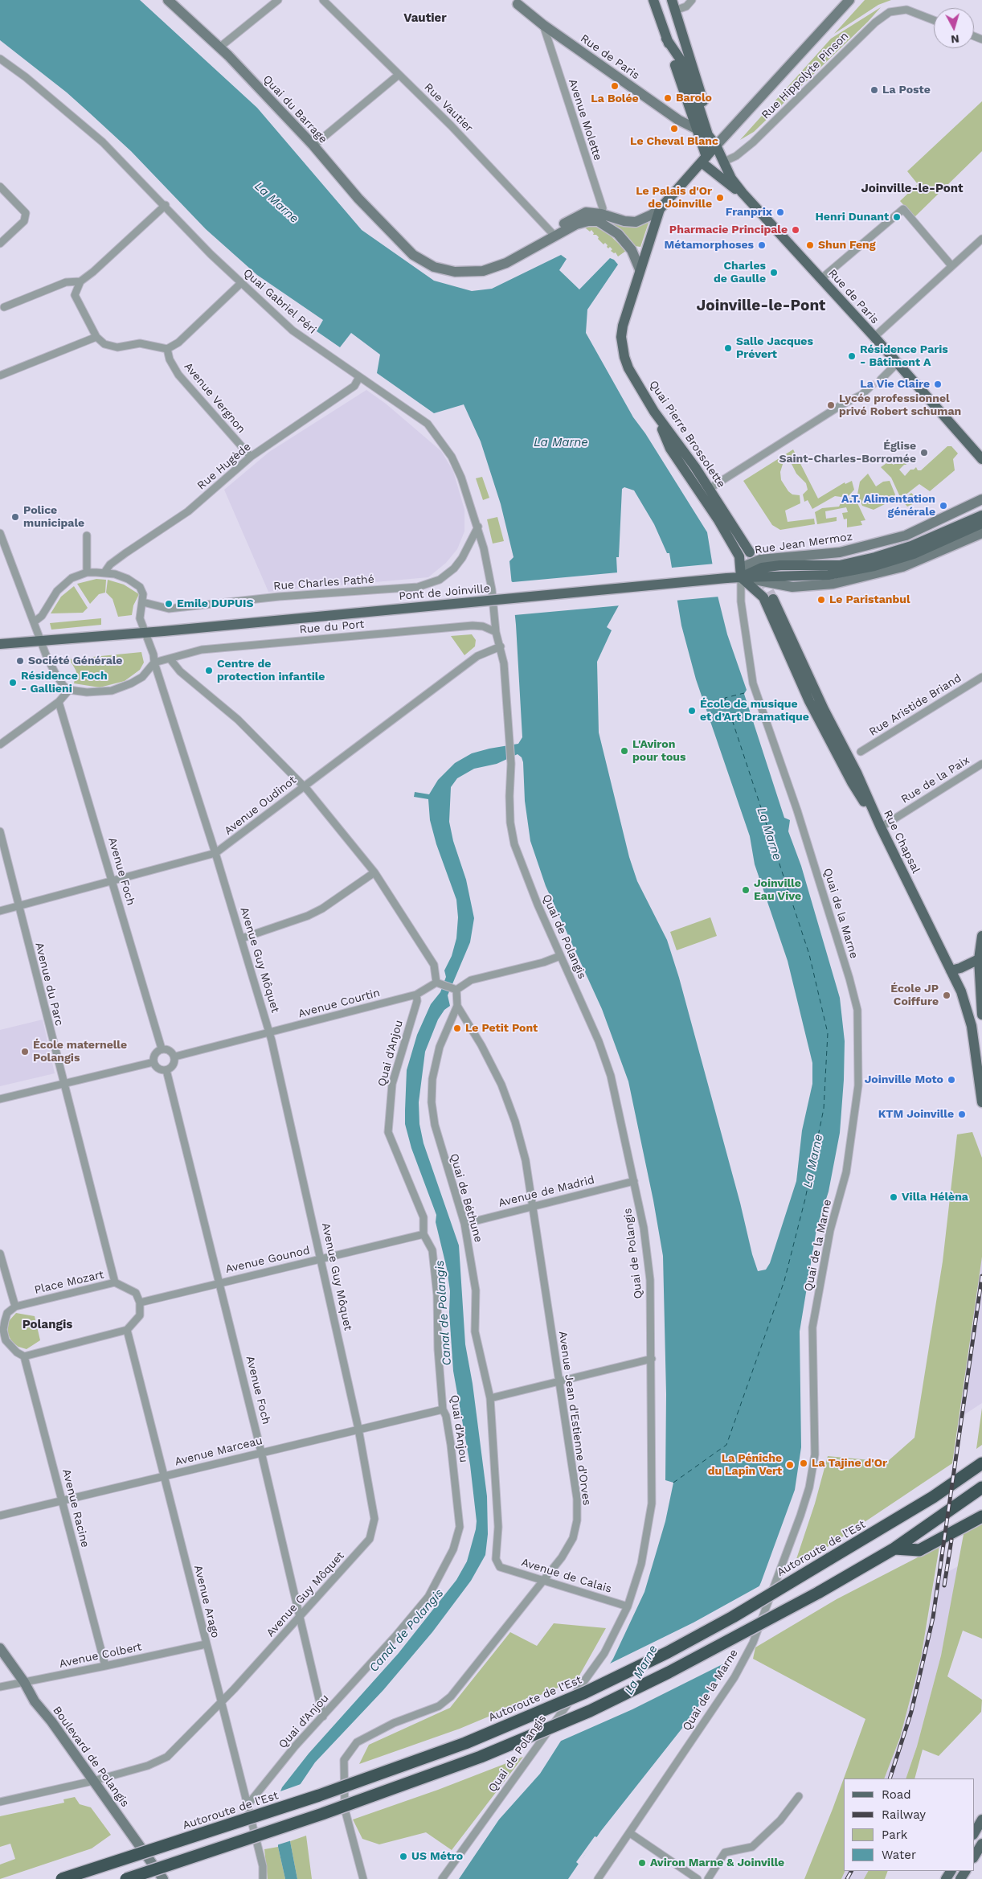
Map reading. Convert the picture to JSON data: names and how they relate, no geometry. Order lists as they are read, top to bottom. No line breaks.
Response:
{"streets":{"highway":["Autoroute de l’Est"],"main road":["Rue de Paris","Quai Pierre Brossolette","Pont de Joinville","Rue Chapsal"],"street":["Rue Hippolyte Pinson","Rue Vautier","Quai du Barrage","Avenue Molette","Quai Gabriel Péri","Avenue Vergnon","Rue Hugède","Rue Jean Mermoz","Rue Charles Pathé","Rue du Port","Rue Aristide Briand","Rue de la Paix","Avenue Oudinot","Avenue Foch","Quai de la Marne","Quai de Polangis","Avenue Guy Môquet","Avenue du Parc","Avenue Courtin","Quai d'Anjou","Avenue de Madrid","Quai de Béthune","Avenue Gounod","Place Mozart","Avenue Jean d'Estienne d'Orves","Avenue Marceau","Avenue Racine","Avenue de Calais","Avenue Arago","Avenue Colbert","Boulevard de Polangis"]},"crossings":[["Rue de Paris","Rue Hippolyte Pinson"],["Rue de Paris","Avenue Molette"],["Rue Vautier","Quai du Barrage"],["Quai du Barrage","Avenue Molette"],["Quai du Barrage","Quai Pierre Brossolette"],["Quai Gabriel Péri","Rue Hugède"],["Quai Gabriel Péri","Rue Charles Pathé"],["Quai Gabriel Péri","Quai de Polangis"],["Avenue Vergnon","Rue Hugède"],["Rue Jean Mermoz","Pont de Joinville"],["Rue Jean Mermoz","Quai de la Marne"],["Rue Charles Pathé","Avenue Guy Môquet"],["Pont de Joinville","Quai de la Marne"],["Pont de Joinville","Avenue Guy Môquet"],["Rue du Port","Quai de Polangis"],["Rue du Port","Avenue Guy Môquet"],["Rue de la Paix","Rue Chapsal"],["Avenue Oudinot","Avenue Foch"],["Avenue Oudinot","Quai de Polangis"],["Avenue Oudinot","Avenue Guy Môquet"],["Avenue Oudinot","Avenue du Parc"],["Avenue Foch","Avenue Guy Môquet"],["Avenue Foch","Avenue Courtin"],["Avenue Foch","Quai d'Anjou"],["Avenue Foch","Avenue Gounod"],["Avenue Foch","Avenue Marceau"],["Quai de Polangis","Avenue de Madrid"],["Quai de Polangis","Avenue de Calais"],["Avenue Guy Môquet","Avenue Courtin"],["Avenue Guy Môquet","Avenue Gounod"],["Avenue Guy Môquet","Avenue Marceau"],["Avenue Guy Môquet","Avenue Arago"],["Avenue Guy Môquet","Boulevard de Polangis"],["Avenue du Parc","Place Mozart"],["Avenue Courtin","Quai d'Anjou"],["Quai d'Anjou","Avenue Gounod"],["Quai d'Anjou","Avenue Marceau"],["Quai d'Anjou","Avenue Arago"],["Avenue de Madrid","Quai de Béthune"],["Avenue de Madrid","Avenue Jean d'Estienne d'Orves"],["Quai de Béthune","Avenue Jean d'Estienne d'Orves"],["Quai de Béthune","Avenue de Calais"],["Avenue Gounod","Place Mozart"],["Avenue Jean d'Estienne d'Orves","Avenue de Calais"],["Avenue Marceau","Avenue Racine"],["Avenue Marceau","Avenue Arago"],["Avenue Racine","Avenue Colbert"],["Avenue Arago","Avenue Colbert"],["Avenue Colbert","Boulevard de Polangis"]],"districts":["Vautier","Joinville-le-Pont","Joinville-le-Pont","Polangis"],"water":["La Marne","Canal de Polangis"],"places":["La Bolée","La Poste","Barolo","Le Cheval Blanc","Le Palais d'Or de Joinville","Franprix","Henri Dunant","Pharmacie Principale","Métamorphoses","Shun Feng","Charles de Gaulle","Salle Jacques Prévert","Résidence Paris - Bâtiment A","La Vie Claire","Lycée professionnel privé Robert schuman","Église Saint-Charles-Borromée","A.T. Alimentation générale","Police municipale","Le Paristanbul","Emile DUPUIS","Société Générale","Centre de protection infantile","Résidence Foch - Gallieni","École de musique et d’Art Dramatique","L'Aviron pour tous","Joinville Eau Vive","École JP Coiffure","Le Petit Pont","École maternelle Polangis","Joinville Moto","KTM Joinville","Villa Hélèna","La Tajine d'Or","La Péniche du Lapin Vert","US Métro","Aviron Marne & Joinville"],"legend":["Road","Railway","Park","Water"],"north":"bottom"}
